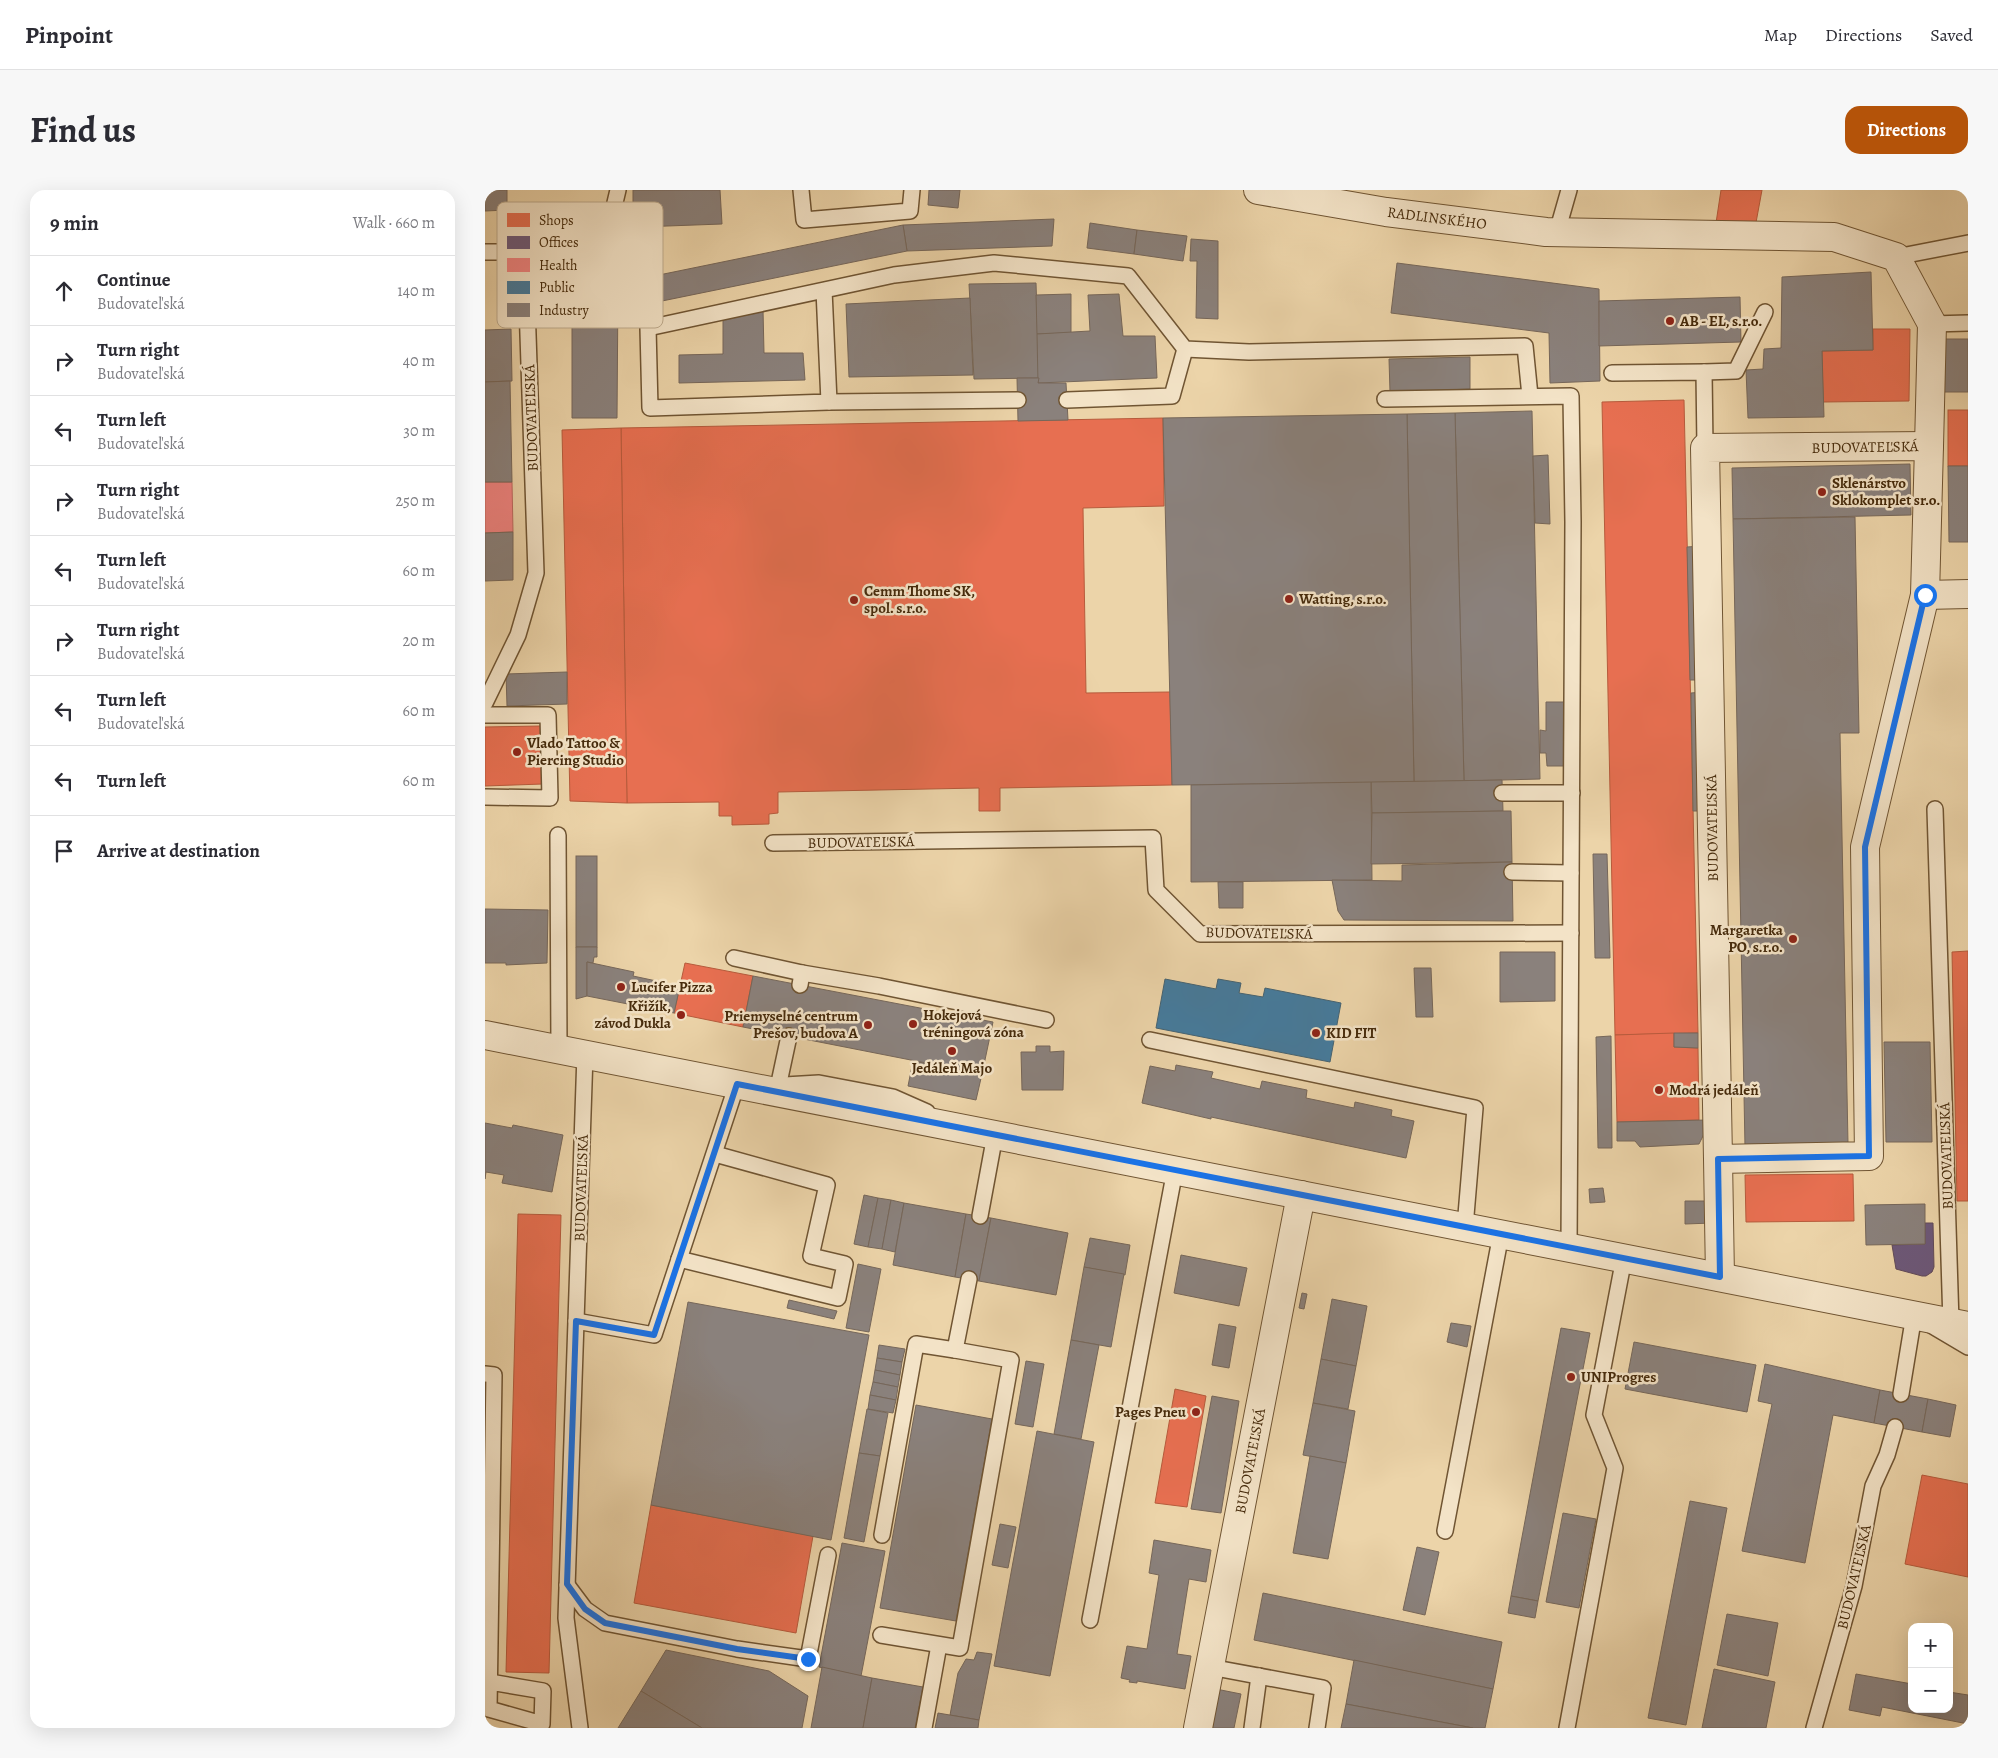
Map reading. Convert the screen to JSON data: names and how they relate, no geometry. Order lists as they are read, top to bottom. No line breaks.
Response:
{"streets":{"street":["RADLINSKÉHO","BUDOVATEĽSKÁ"]},"places":["AB - EL, s.r.o.","Sklenárstvo Sklokomplet sr.o.","Watting, s.r.o.","Cemm Thome SK, spol. s.r.o.","Vlado Tattoo & Piercing Studio","Margaretka PO, s.r.o.","Lucifer Pizza","Křižík, závod Dukla","Hokejová tréningová zóna","Priemyselné centrum Prešov, budova A","KID FIT","Jedáleň Majo","Modrá jedáleň","UNIProgres","Pages Pneu"],"legend":["Shops","Offices","Health","Public","Industry"],"page":{"header":"Pinpoint","nav":["Map","Directions","Saved"],"title":"Find us","buttons":"Directions","heading":["9 min","Walk · 660 m"],"list":[["Continue","Budovateľská","140 m"],["Turn right","Budovateľská","40 m"],["Turn left","Budovateľská","30 m"],["Turn right","Budovateľská","250 m"],["Turn left","Budovateľská","60 m"],["Turn right","Budovateľská","20 m"],["Turn left","Budovateľská","60 m"],["Turn left","60 m"],"Arrive at destination"],"map_buttons":["+","−"]}}
